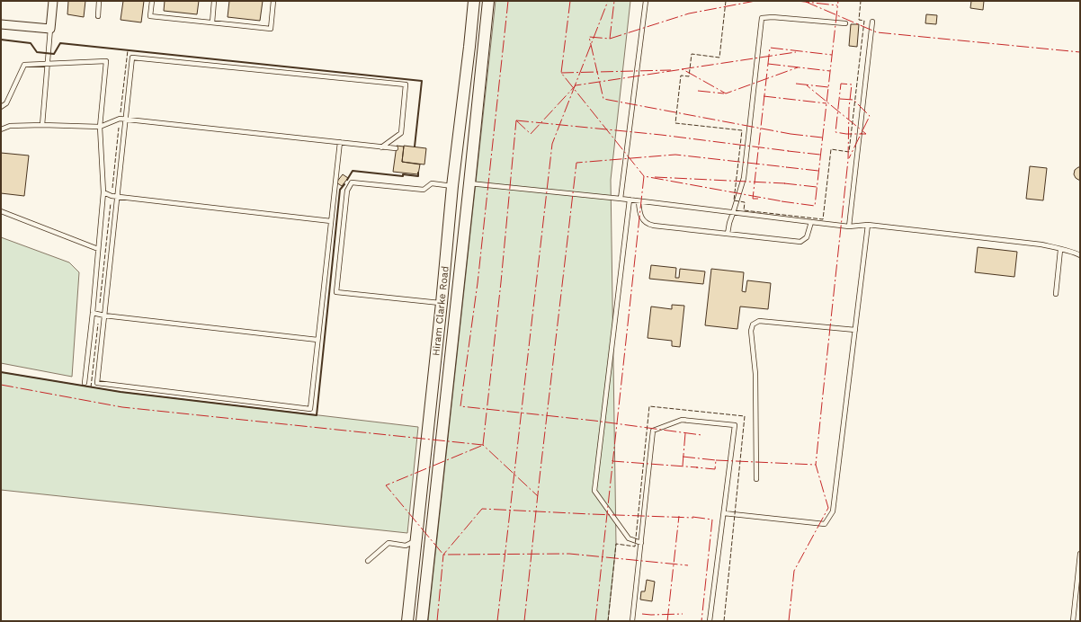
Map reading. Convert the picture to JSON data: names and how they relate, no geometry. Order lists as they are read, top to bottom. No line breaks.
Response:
{"streets":{"main road":["Hiram Clarke Road"]}}
